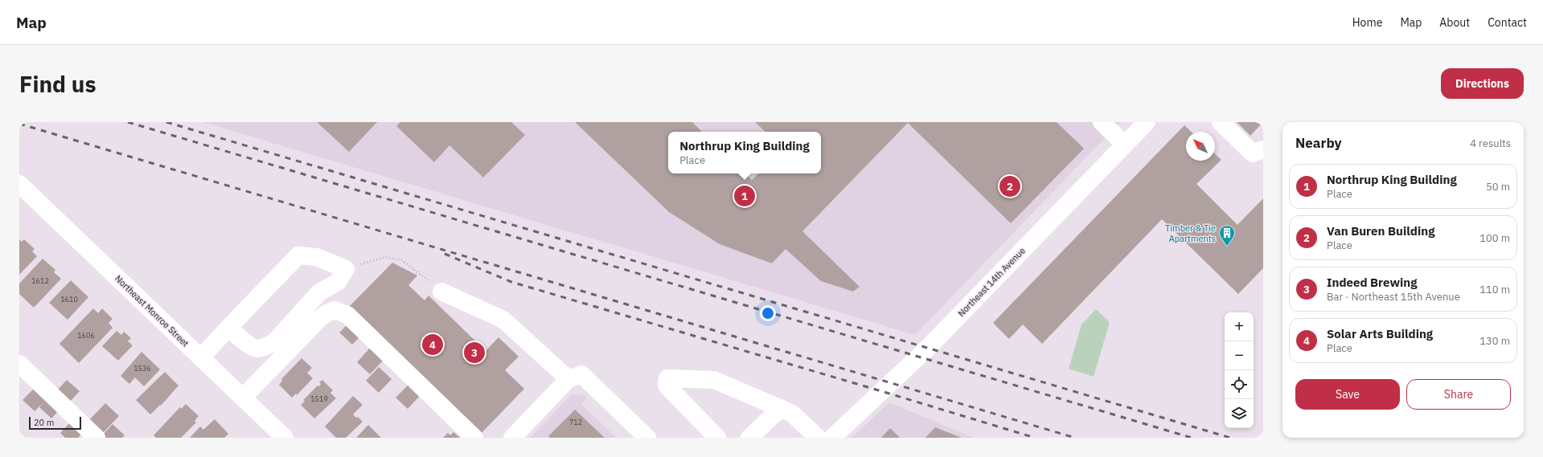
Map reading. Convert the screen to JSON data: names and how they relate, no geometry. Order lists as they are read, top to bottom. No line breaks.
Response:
{"streets":{"street":["Northeast 14th Avenue","Northeast Monroe Street"]},"places":{"building":["Timber & Tie Apartments"]},"house_numbers":["1612","1610","1606","1536","1519","712"],"scale_bar":"20 m","north":"top left","page":{"header":"Map","nav":["Home","Map","About","Contact"],"buttons":["Directions",["Save","Share"]],"title":"Find us","heading":["Nearby","4 results"],"popup":["Northrup King Building","Place"],"list":[{"mark":"1","name":"Northrup King Building","note":"Place","value":"50 m"},{"mark":"2","name":"Van Buren Building","note":"Place","value":"100 m"},{"mark":"3","name":"Indeed Brewing","note":"Bar · Northeast 15th Avenue","value":"110 m"},{"mark":"4","name":"Solar Arts Building","note":"Place","value":"130 m"}],"pins":["2","1","4","3"],"map_buttons":["+","−"],"scale":"20 m"}}
